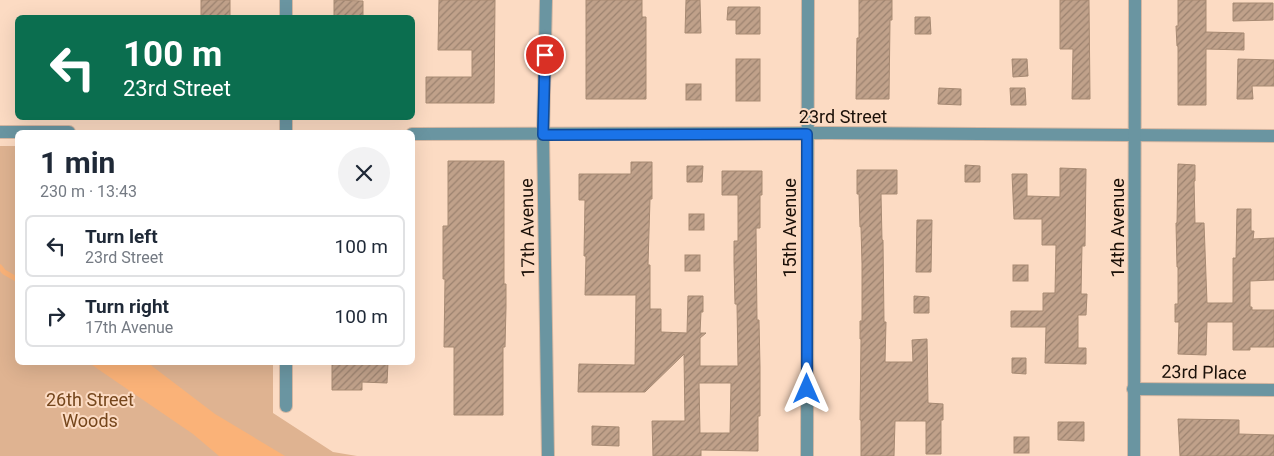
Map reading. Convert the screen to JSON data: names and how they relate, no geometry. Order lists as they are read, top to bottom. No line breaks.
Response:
{"streets":{"street":["23rd Street","17th Avenue","15th Avenue","14th Avenue","23rd Place"]},"crossings":[["23rd Street","17th Avenue"],["23rd Street","15th Avenue"],["23rd Street","14th Avenue"],["14th Avenue","23rd Place"]],"parks":["26th Street Woods"],"page":{"turn":["100 m","23rd Street"],"heading":["1 min","230 m · 13:43"],"list":[{"name":"Turn left","note":"23rd Street","value":"100 m"},{"name":"Turn right","note":"17th Avenue","value":"100 m"}]}}
